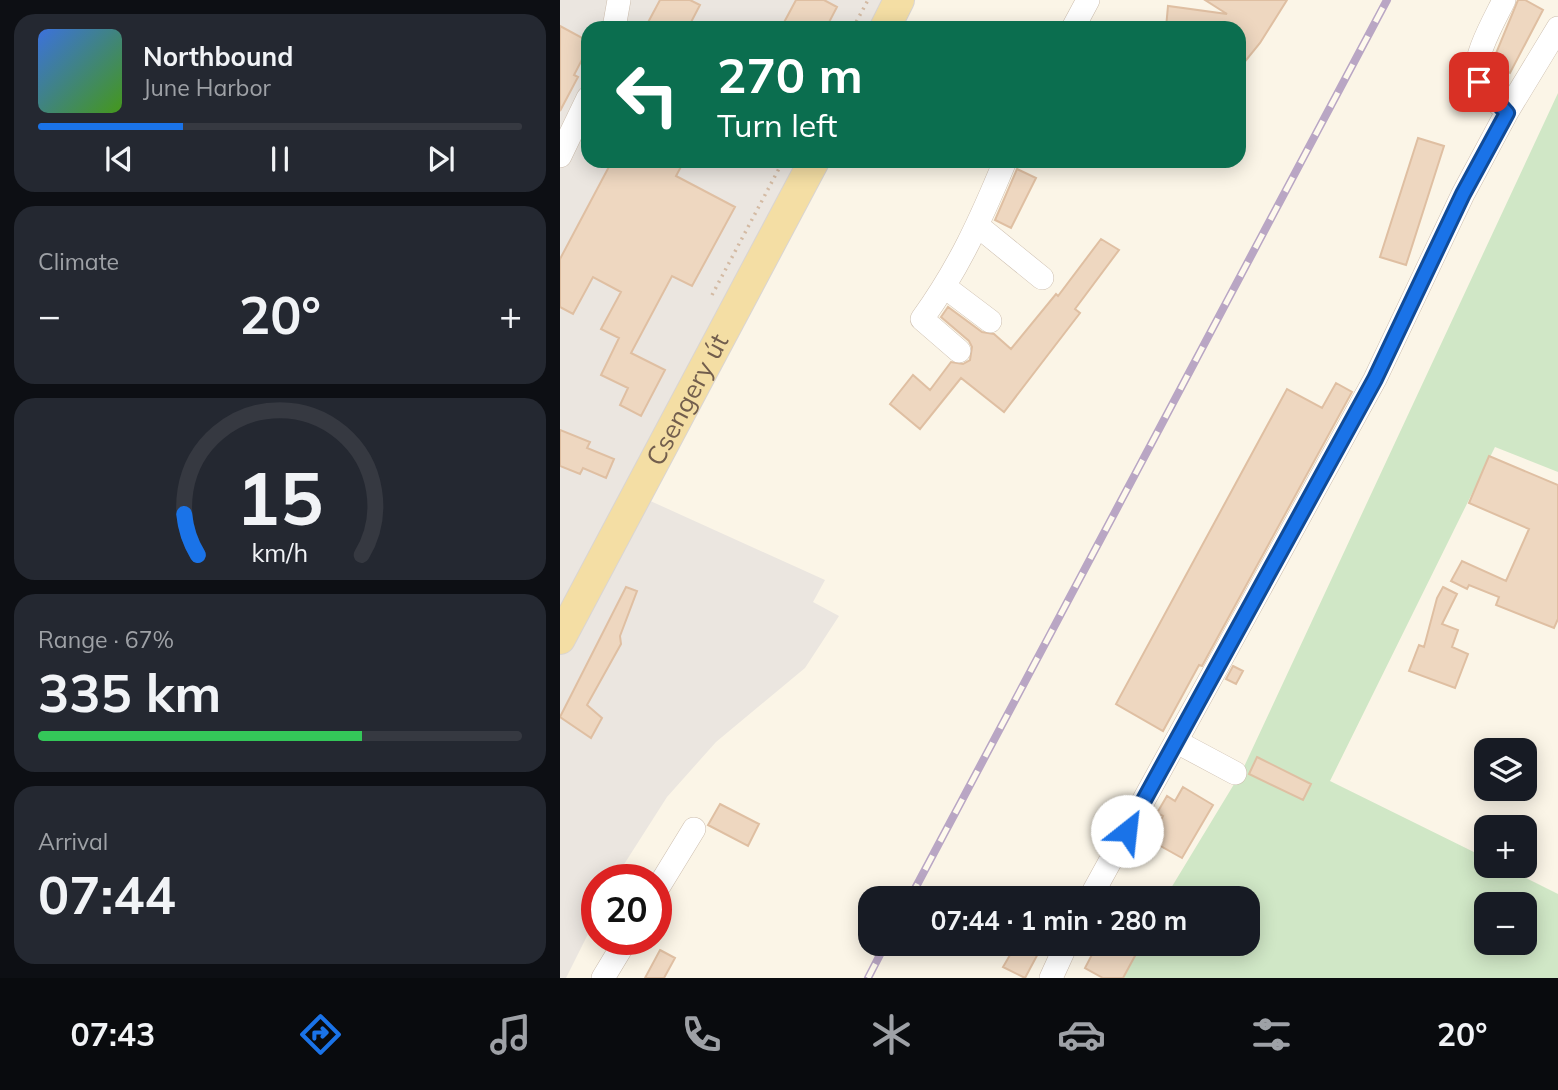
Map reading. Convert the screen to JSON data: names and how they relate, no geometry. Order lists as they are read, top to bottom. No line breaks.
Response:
{"streets":{"main road":["Csengery út"]},"page":{"turn":["270 m","Turn left"],"song":["Northbound","June Harbor"],"tile":["Climate",["Range · 67%","335 km"],["Arrival","07:44"]],"heat":["−","20°","+"],"map_buttons":["+","−"],"limit":"20","trip":"07:44 · 1 min · 280 m","tabs":["07:43","20°"],"gauge":["15","km/h"]}}
